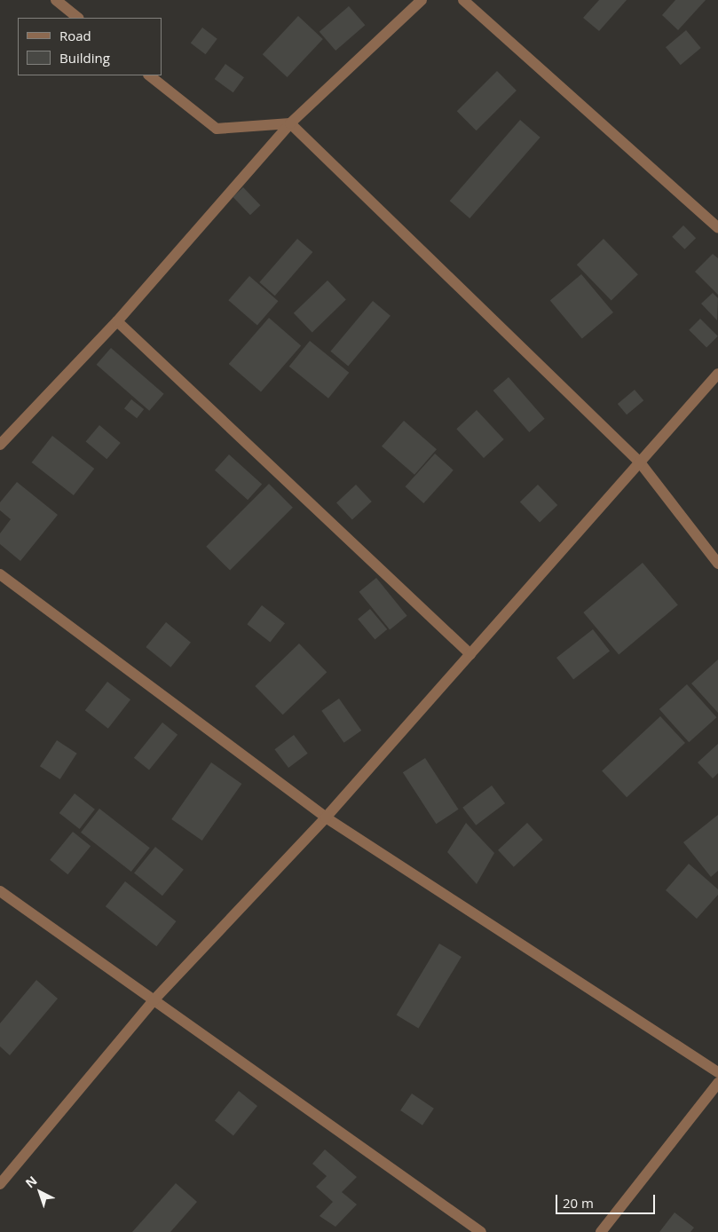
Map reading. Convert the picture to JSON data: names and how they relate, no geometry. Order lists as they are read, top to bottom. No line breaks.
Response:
{"legend":["Road","Building"],"scale_bar":"20 m","north":"top left"}
